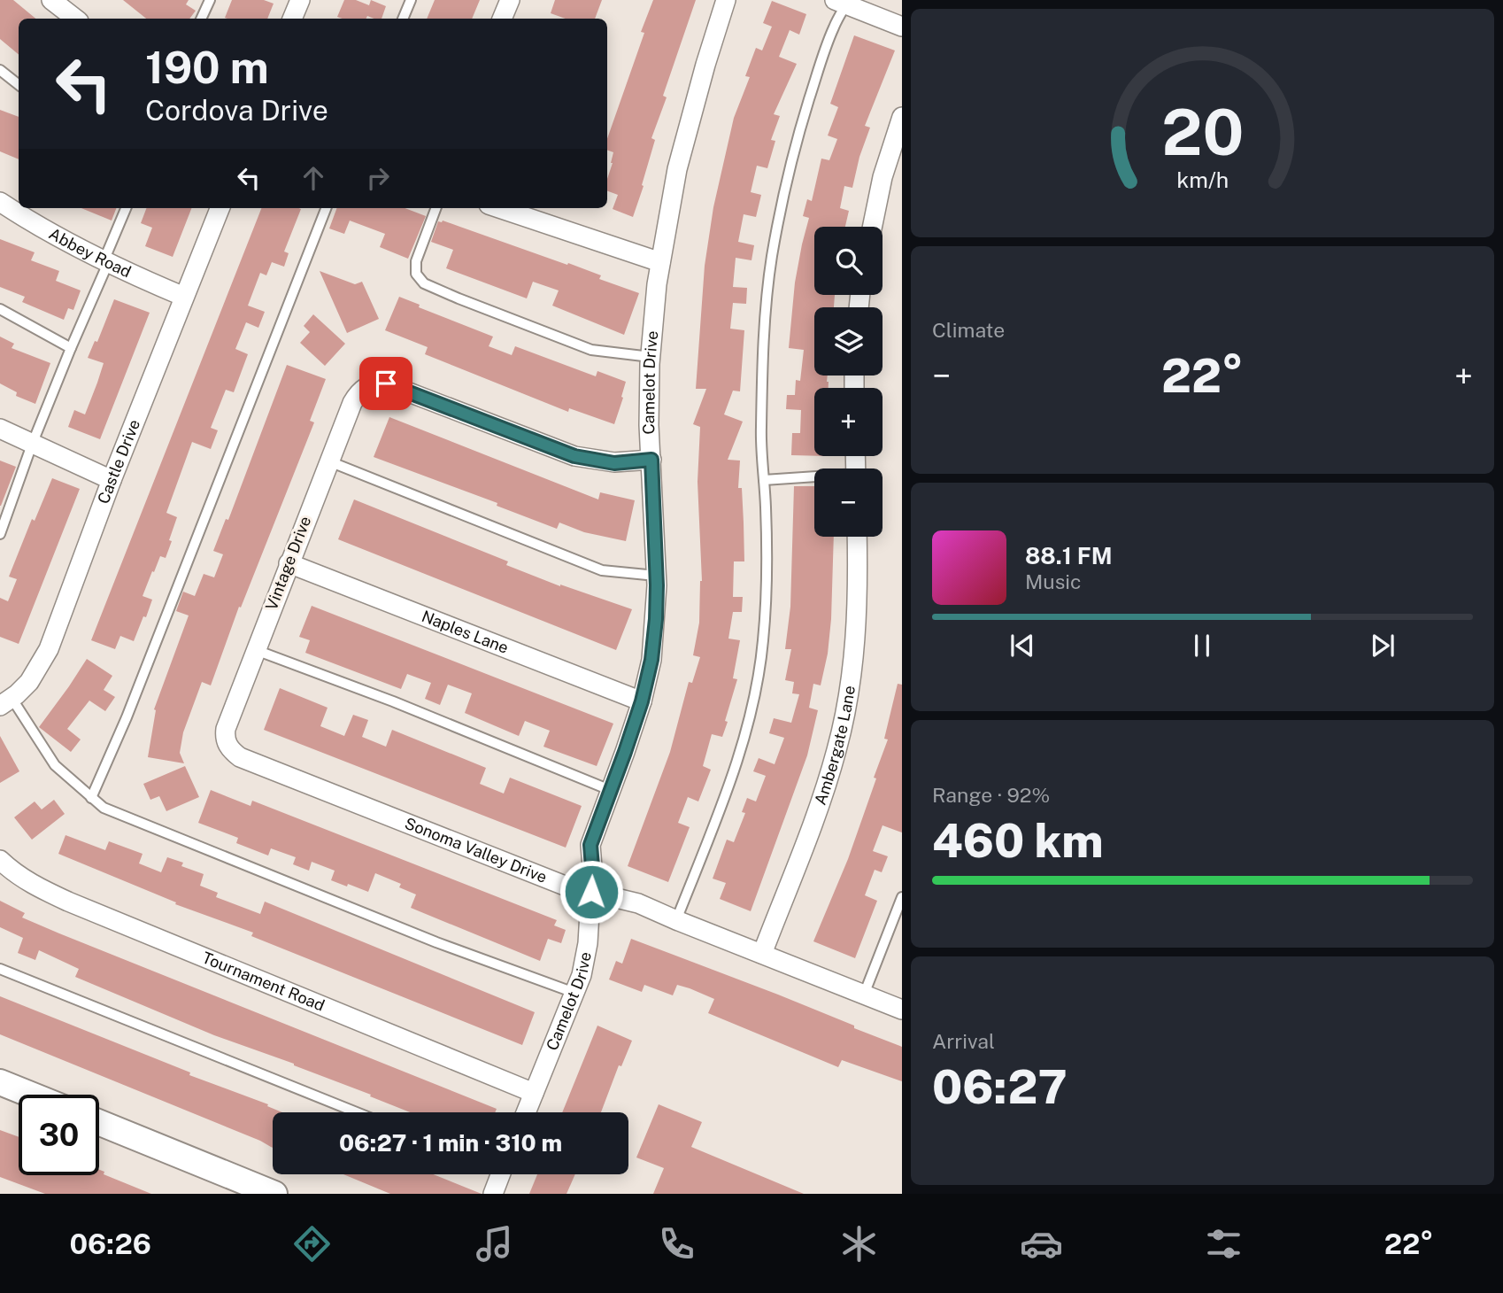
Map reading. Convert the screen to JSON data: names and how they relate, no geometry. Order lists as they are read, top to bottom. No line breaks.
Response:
{"streets":{"street":["Abbey Road","Camelot Drive","Castle Drive","Vintage Drive","Naples Lane","Ambergate Lane","Sonoma Valley Drive","Tournament Road"]},"crossings":[["Abbey Road","Castle Drive"],["Camelot Drive","Vintage Drive"],["Camelot Drive","Naples Lane"],["Camelot Drive","Sonoma Valley Drive"],["Camelot Drive","Tournament Road"],["Vintage Drive","Naples Lane"],["Vintage Drive","Sonoma Valley Drive"],["Ambergate Lane","Sonoma Valley Drive"]],"page":{"turn":["190 m","Cordova Drive"],"map_buttons":["+","−"],"tile":["Climate",["Range · 92%","460 km"],["Arrival","06:27"]],"heat":["−","22°","+"],"song":["88.1 FM","Music"],"limit":"30","trip":"06:27 · 1 min · 310 m","tabs":["06:26","22°"],"gauge":["20","km/h"]}}
